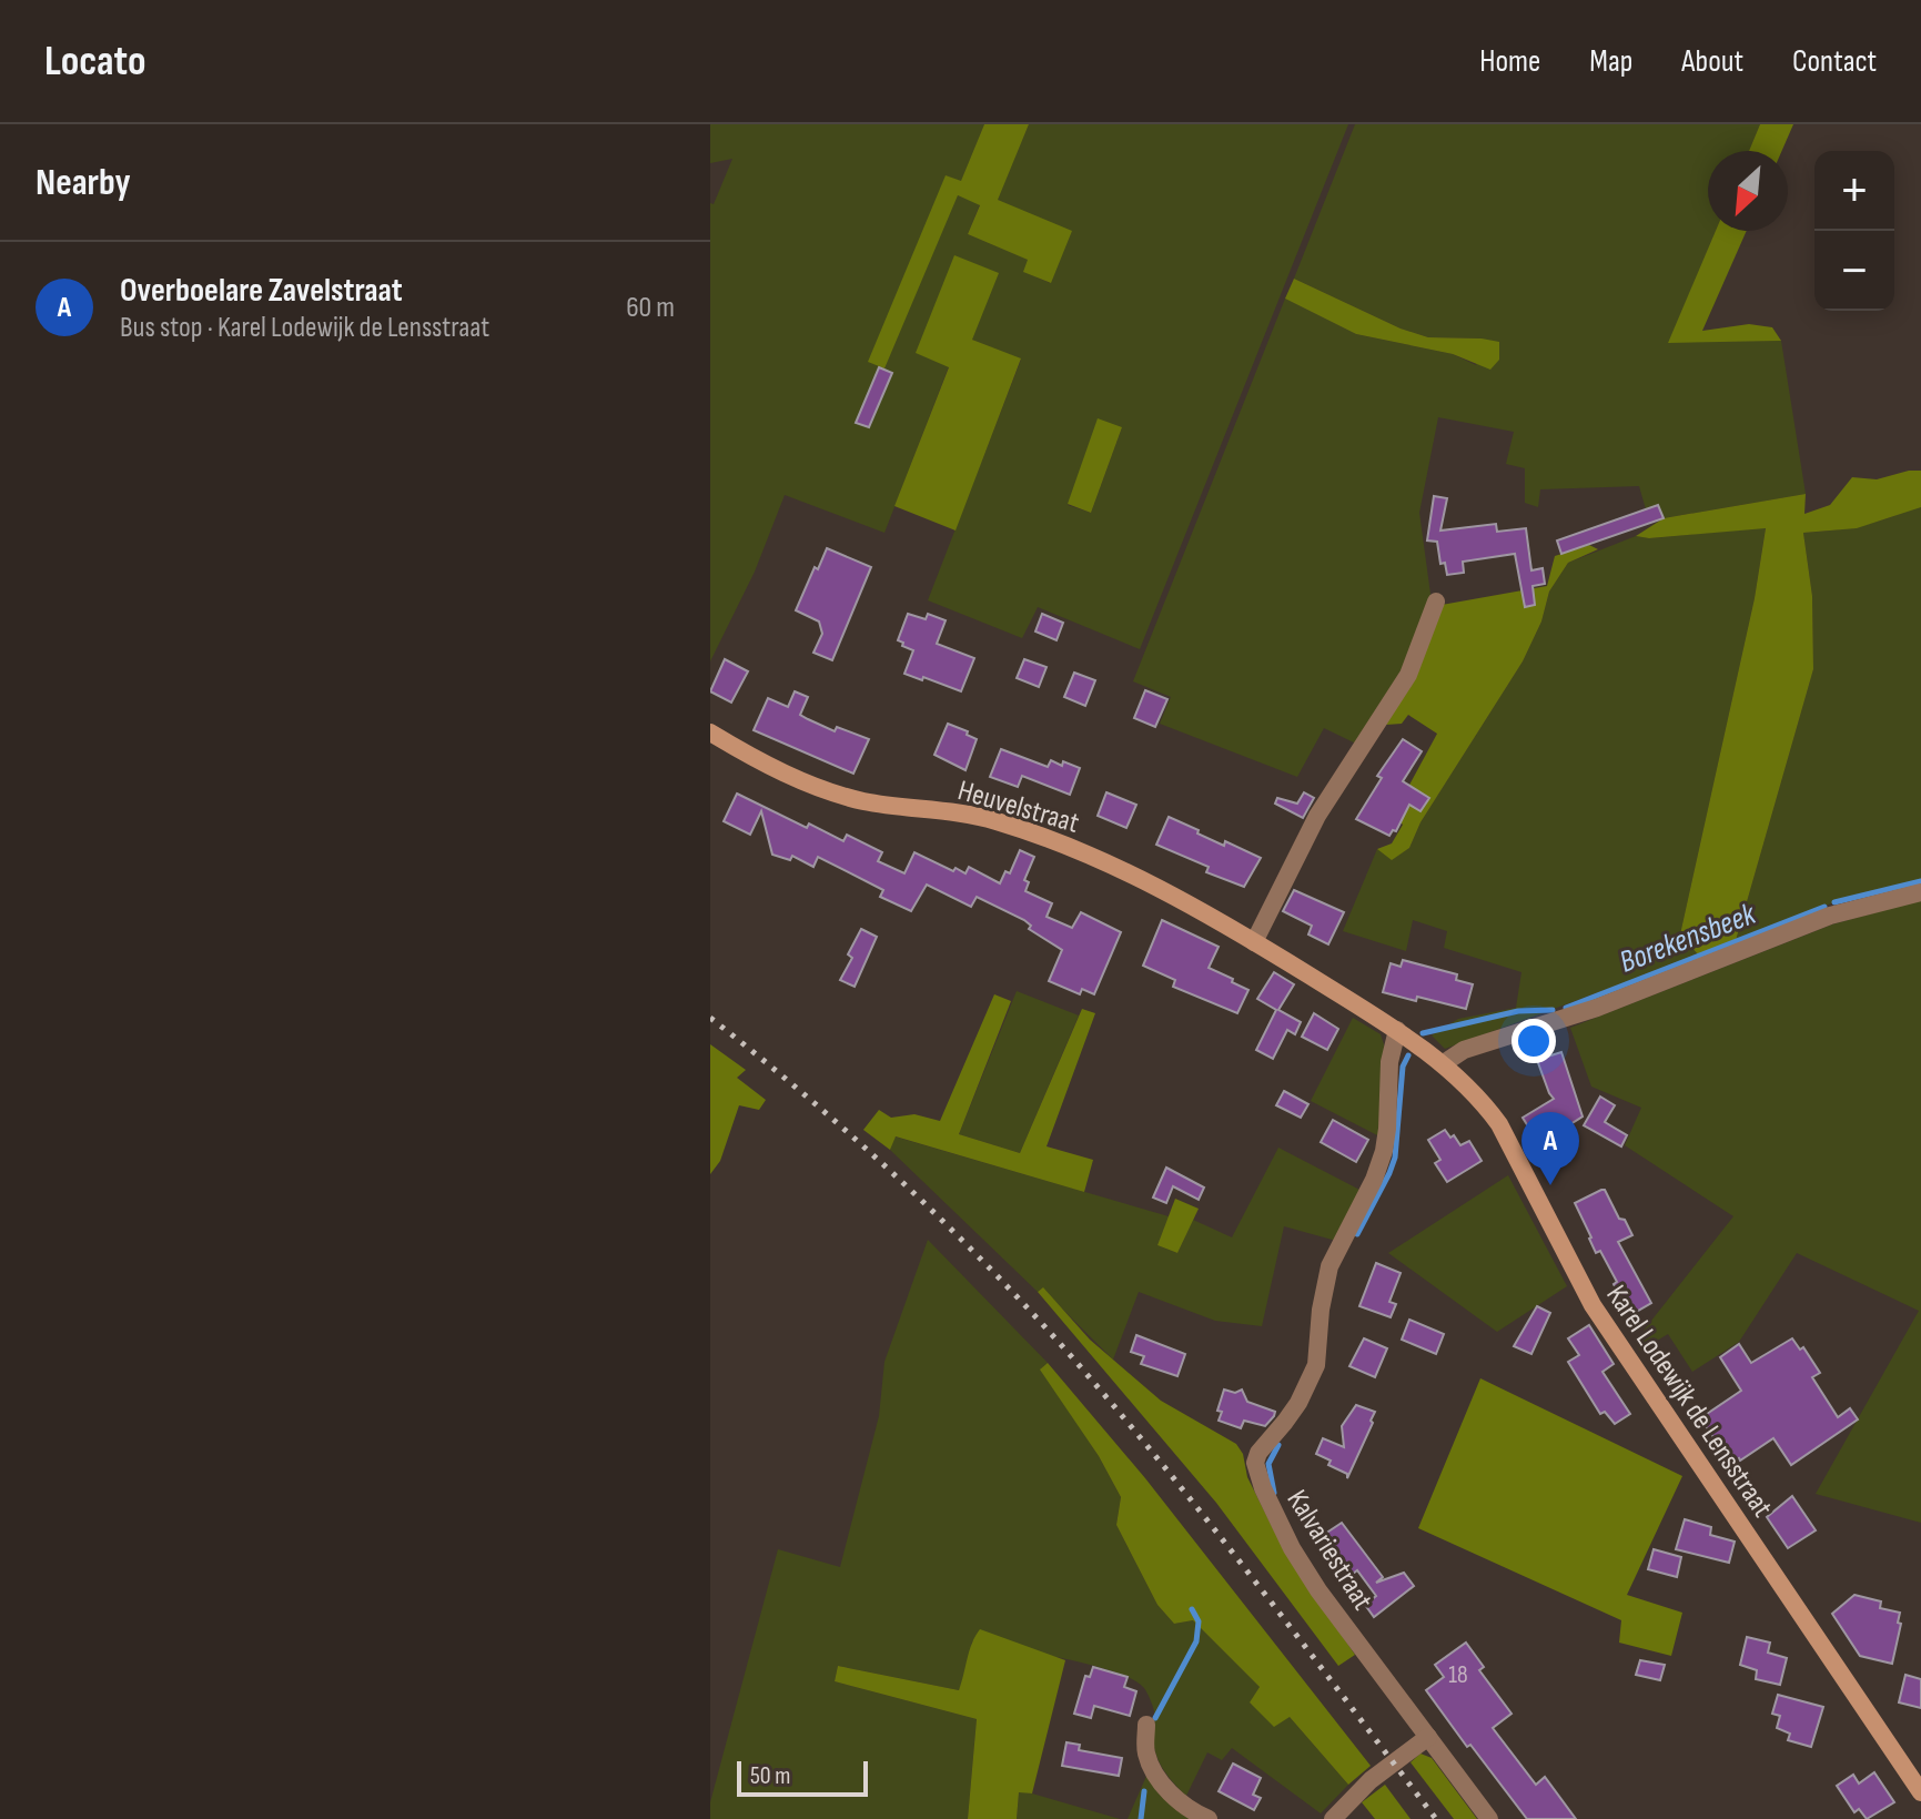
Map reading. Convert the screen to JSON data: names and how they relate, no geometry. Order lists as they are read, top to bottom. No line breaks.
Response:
{"streets":{"street":["Heuvelstraat","Karel Lodewijk de Lensstraat","Kalvariestraat"]},"crossings":[["Heuvelstraat","Karel Lodewijk de Lensstraat"],["Heuvelstraat","Kalvariestraat"]],"water":["Borekensbeek"],"house_numbers":["18"],"scale_bar":"50 m","north":"bottom left","page":{"header":"Locato","nav":["Home","Map","About","Contact"],"heading":"Nearby","map_buttons":["+","−"],"list":[{"mark":"A","name":"Overboelare Zavelstraat","note":"Bus stop · Karel Lodewijk de Lensstraat","value":"60 m"}],"pins":"A","scale":"50 m"}}
